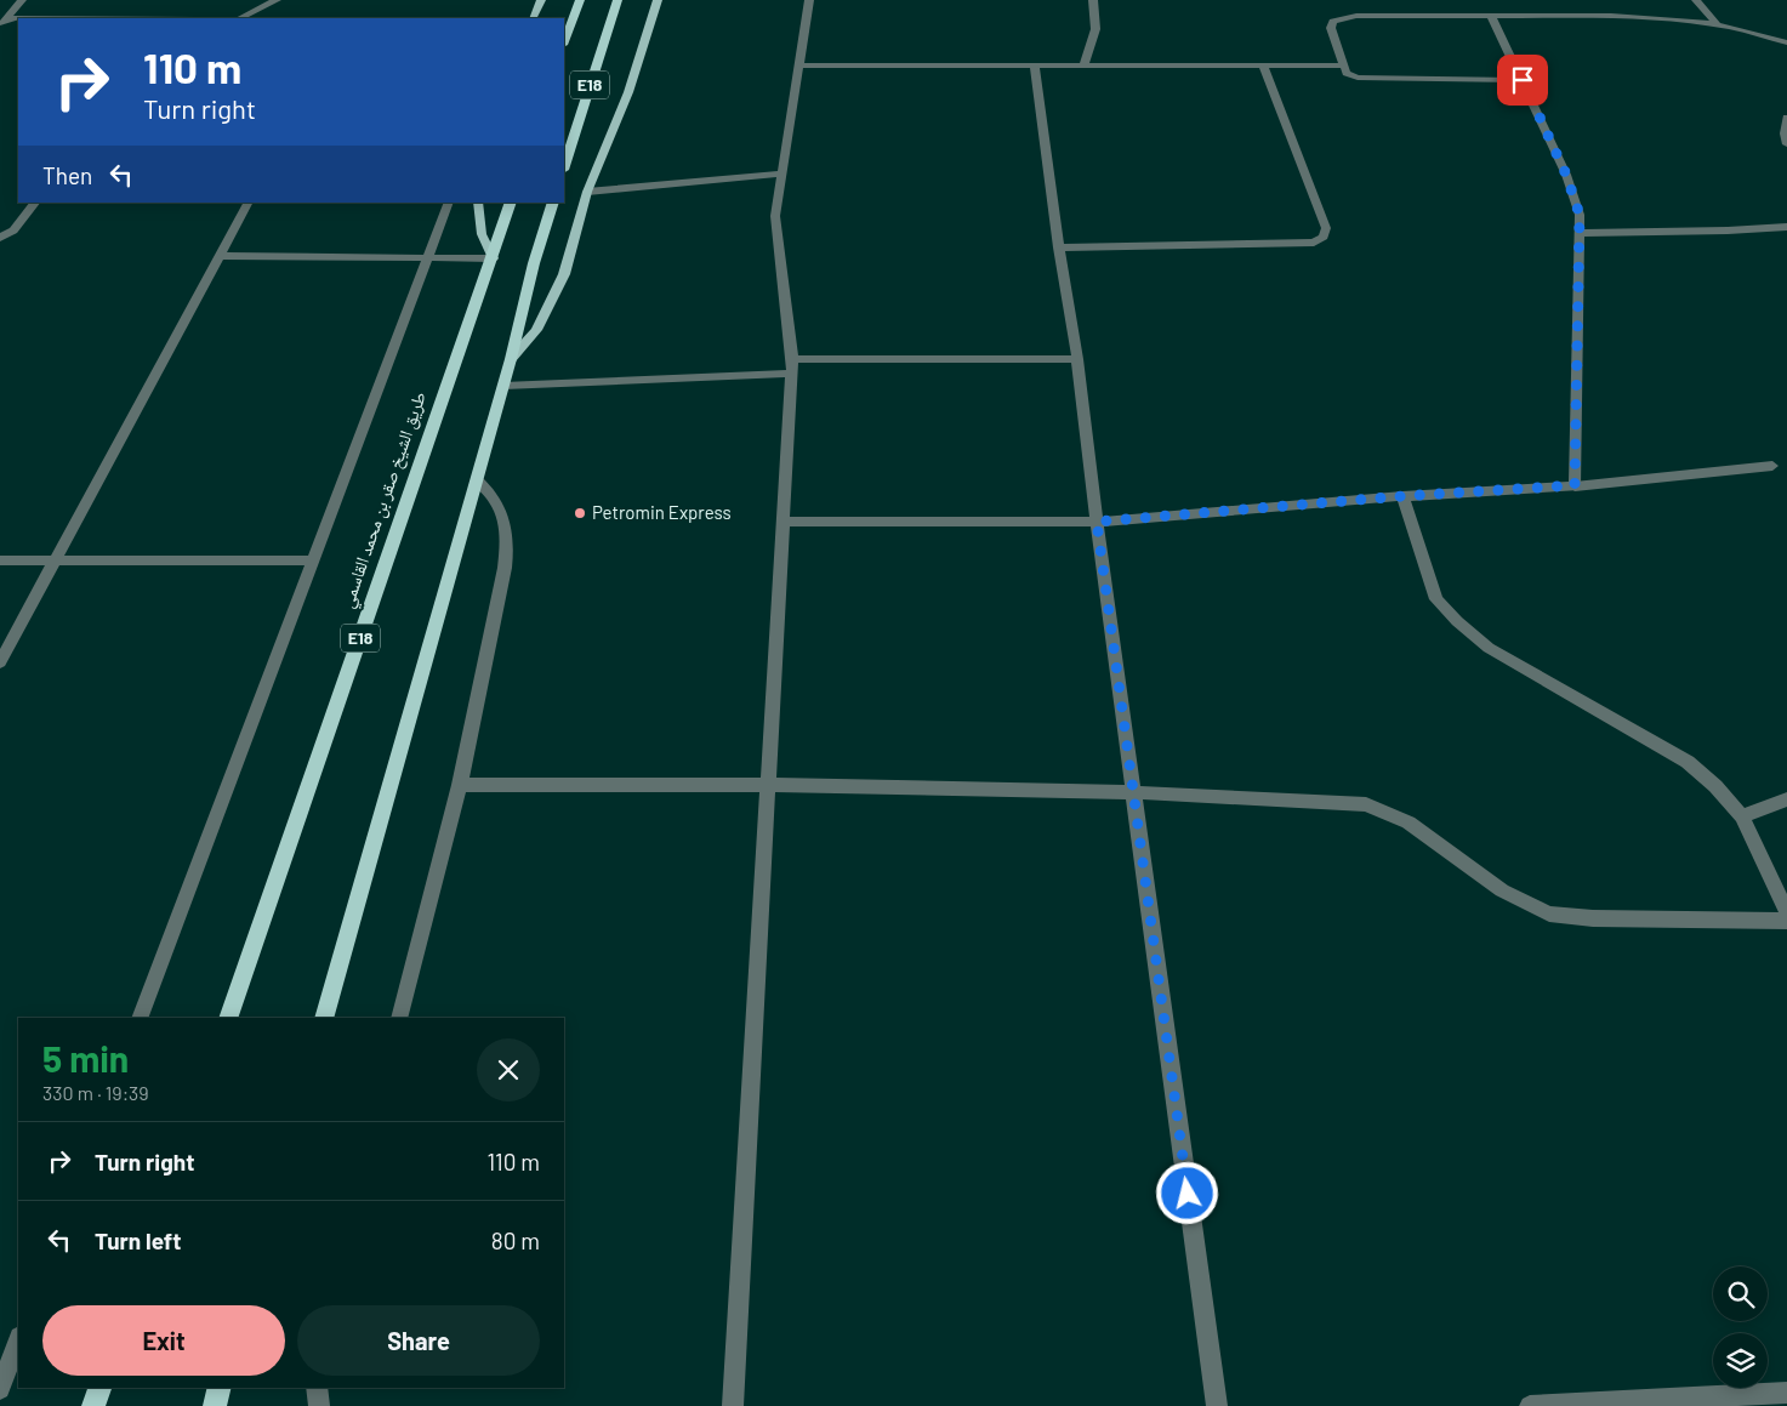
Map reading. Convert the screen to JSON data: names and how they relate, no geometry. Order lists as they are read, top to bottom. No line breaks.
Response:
{"streets":{"highway":["E18","طريق الشيخ صقر بن محمد القاسمي"]},"places":["Petromin Express"],"page":{"turn":["110 m","Turn right"],"then":"Then","heading":["5 min","330 m · 19:39"],"list":[{"name":"Turn right","value":"110 m"},{"name":"Turn left","value":"80 m"}],"buttons":["Exit","Share"]}}
